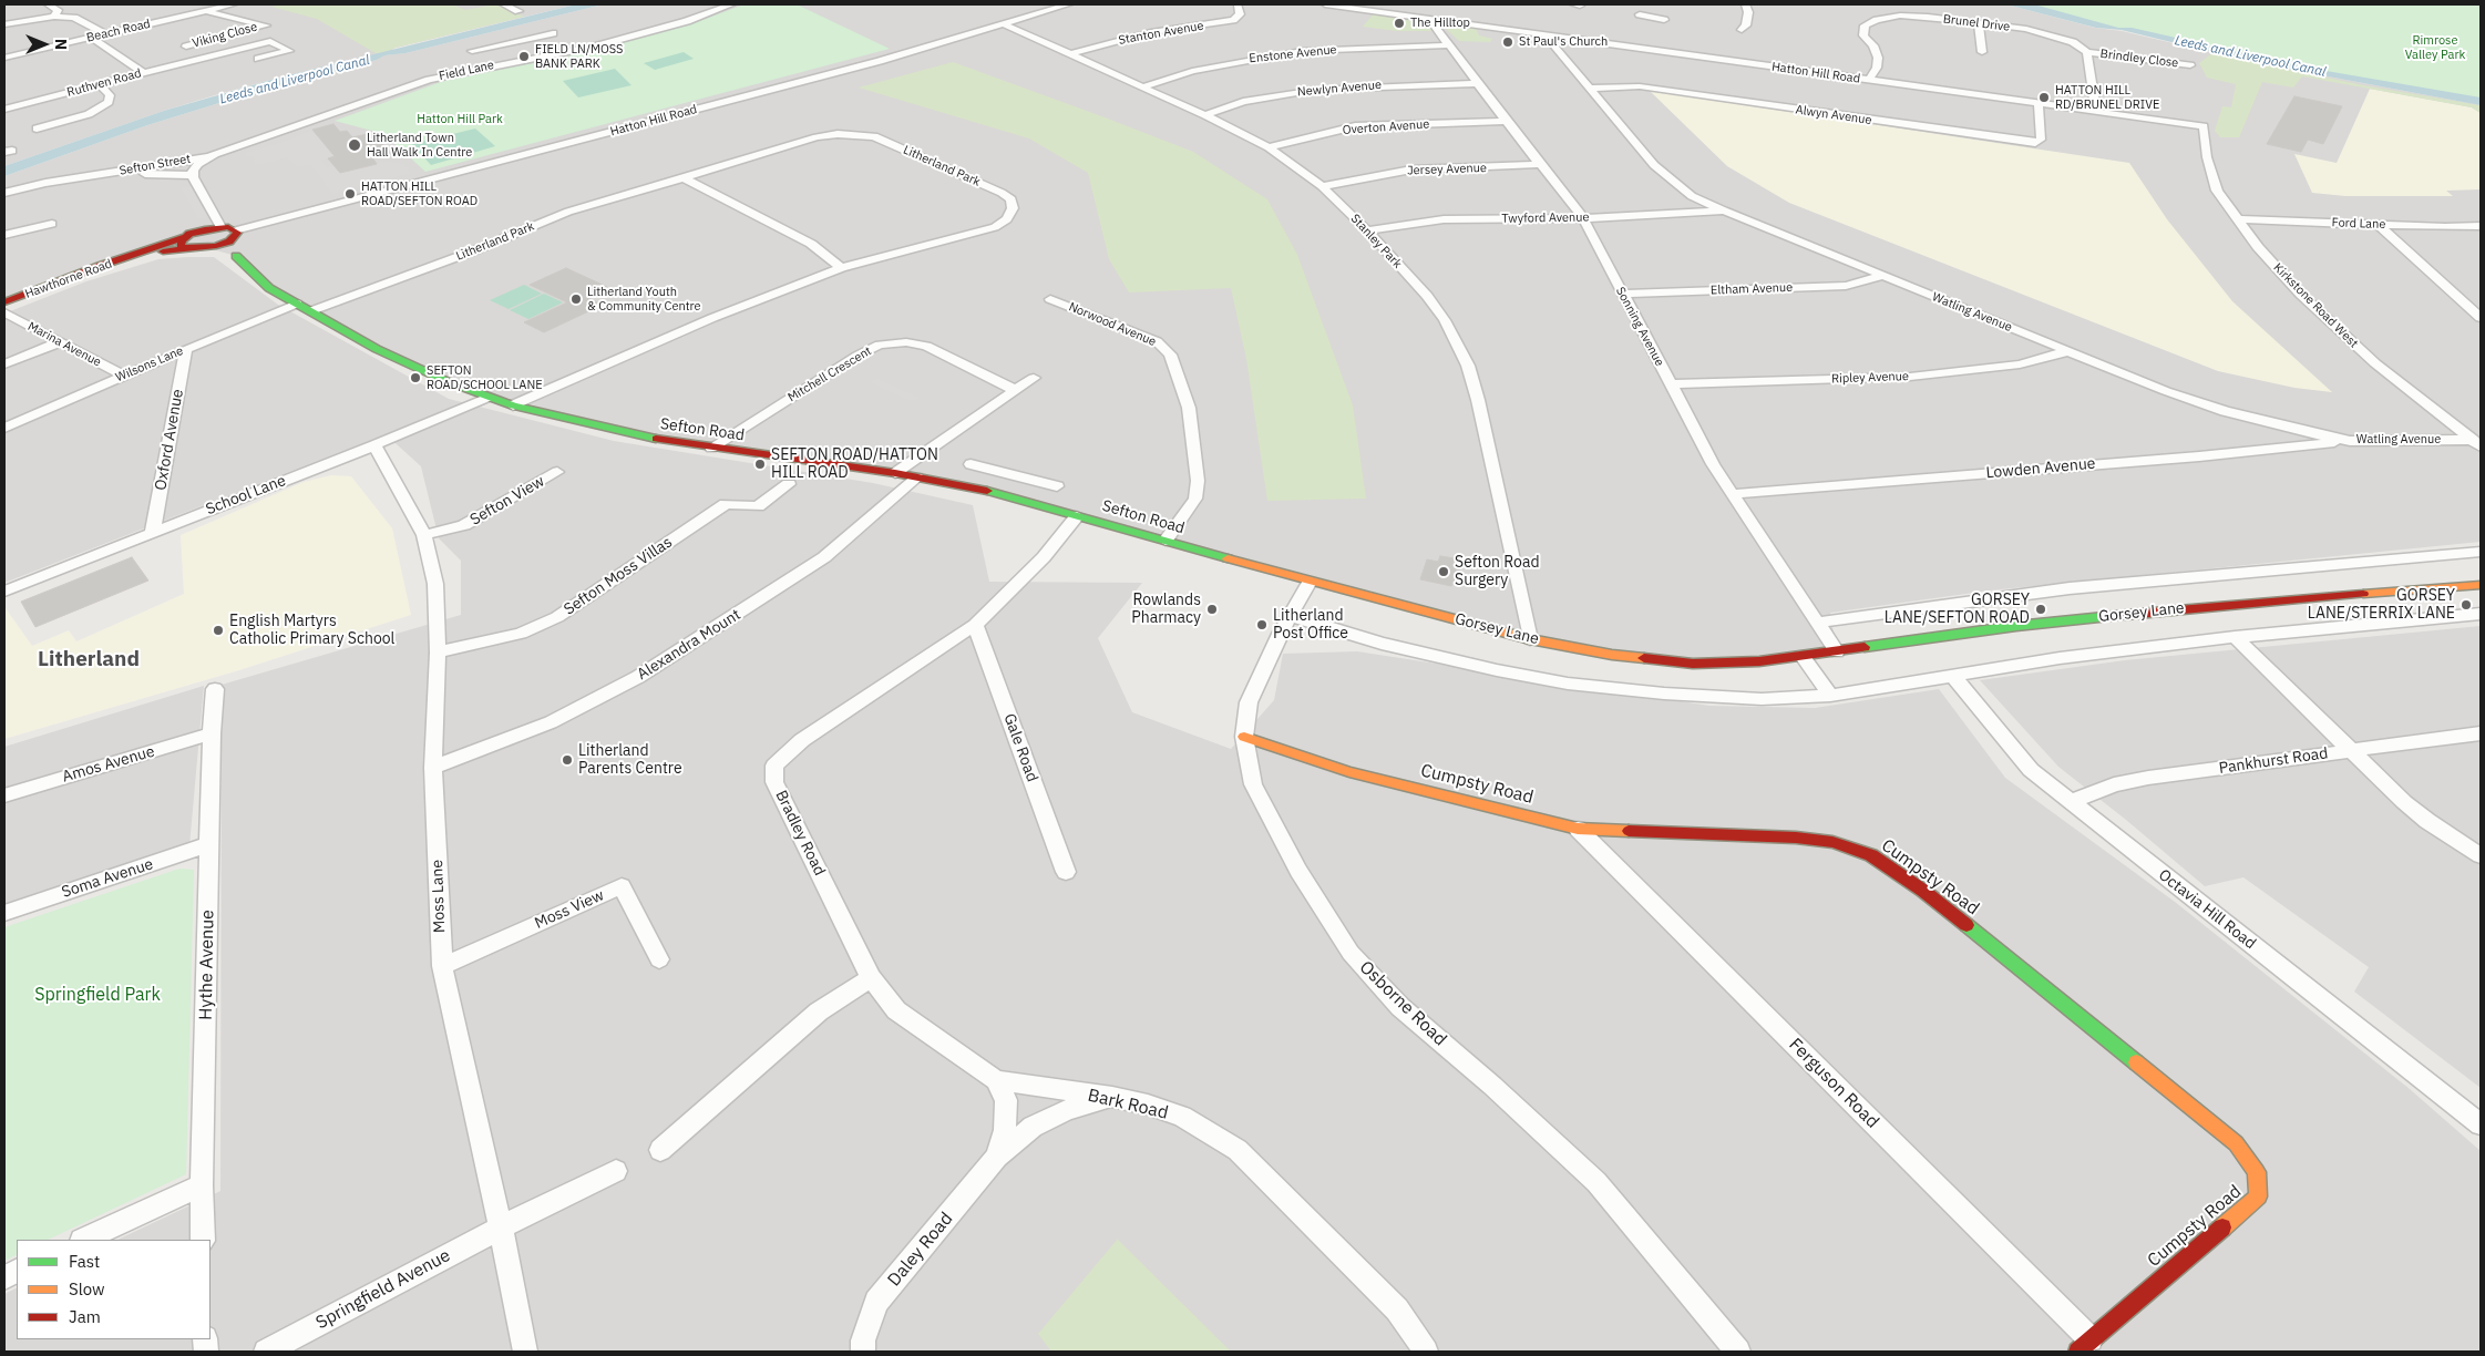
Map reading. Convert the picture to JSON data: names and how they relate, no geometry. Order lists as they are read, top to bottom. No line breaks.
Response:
{"streets":{"main road":["Hawthorne Road","Sefton Road","Gorsey Lane","Cumpsty Road"],"street":["Brunel Drive","Beach Road","Stanton Avenue","Viking Close","Enstone Avenue","Brindley Close","Field Lane","Hatton Hill Road","Ruthven Road","Newlyn Avenue","Alwyn Avenue","Overton Avenue","Sefton Street","Litherland Park","Jersey Avenue","Twyford Avenue","Ford Lane","Stanley Park","Eltham Avenue","Kirkstone Road West","Watling Avenue","Norwood Avenue","Sonning Avenue","Marina Avenue","Wilsons Lane","Mitchell Crescent","Ripley Avenue","Oxford Avenue","Lowden Avenue","School Lane","Sefton View","Sefton Moss Villas","Alexandra Mount","Gale Road","Pankhurst Road","Amos Avenue","Bradley Road","Soma Avenue","Moss Lane","Moss View","Octavia Hill Road","Hythe Avenue","Osborne Road","Ferguson Road","Bark Road","Daley Road","Springfield Avenue"]},"crossings":[["Brunel Drive","Brindley Close"],["Brunel Drive","Hatton Hill Road"],["Beach Road","Viking Close"],["Stanton Avenue","Stanley Park"],["Enstone Avenue","Stanley Park"],["Enstone Avenue","Sonning Avenue"],["Field Lane","Sefton Street"],["Hatton Hill Road","Alwyn Avenue"],["Hatton Hill Road","Stanley Park"],["Hatton Hill Road","Kirkstone Road West"],["Hatton Hill Road","Watling Avenue"],["Hatton Hill Road","Sonning Avenue"],["Newlyn Avenue","Stanley Park"],["Newlyn Avenue","Sonning Avenue"],["Alwyn Avenue","Watling Avenue"],["Overton Avenue","Stanley Park"],["Overton Avenue","Sonning Avenue"],["Litherland Park","Sefton Road"],["Jersey Avenue","Stanley Park"],["Jersey Avenue","Sonning Avenue"],["Twyford Avenue","Stanley Park"],["Twyford Avenue","Watling Avenue"],["Twyford Avenue","Sonning Avenue"],["Ford Lane","Kirkstone Road West"],["Stanley Park","Gorsey Lane"],["Eltham Avenue","Watling Avenue"],["Eltham Avenue","Sonning Avenue"],["Kirkstone Road West","Watling Avenue"],["Watling Avenue","Ripley Avenue"],["Watling Avenue","Lowden Avenue"],["Norwood Avenue","Sefton Road"],["Sonning Avenue","Ripley Avenue"],["Sonning Avenue","Lowden Avenue"],["Sonning Avenue","Gorsey Lane"],["Marina Avenue","Wilsons Lane"],["Wilsons Lane","Sefton Road"],["Wilsons Lane","Oxford Avenue"],["Mitchell Crescent","Sefton Road"],["Sefton Road","School Lane"],["Sefton Road","Gorsey Lane"],["Sefton Road","Alexandra Mount"],["Sefton Road","Bradley Road"],["Oxford Avenue","School Lane"],["School Lane","Moss Lane"],["Sefton View","Moss Lane"],["Sefton Moss Villas","Moss Lane"],["Gorsey Lane","Osborne Road"],["Alexandra Mount","Moss Lane"],["Gale Road","Bradley Road"],["Pankhurst Road","Octavia Hill Road"],["Amos Avenue","Hythe Avenue"],["Cumpsty Road","Osborne Road"],["Cumpsty Road","Ferguson Road"],["Bradley Road","Bark Road"],["Soma Avenue","Hythe Avenue"],["Moss Lane","Moss View"],["Moss Lane","Springfield Avenue"],["Bark Road","Daley Road"]],"districts":["Litherland"],"water":["Leeds and Liverpool Canal"],"parks":["Rimrose Valley Park","Hatton Hill Park","Springfield Park"],"places":["The Hilltop","St Paul's Church","FIELD LN/MOSS BANK PARK","HATTON HILL RD/BRUNEL DRIVE","Litherland Town Hall Walk In Centre","HATTON HILL ROAD/SEFTON ROAD","Litherland Youth & Community Centre","SEFTON ROAD/SCHOOL LANE","SEFTON ROAD/HATTON HILL ROAD","Sefton Road Surgery","GORSEY LANE/STERRIX LANE","Rowlands Pharmacy","GORSEY LANE/SEFTON ROAD","Litherland Post Office","English Martyrs Catholic Primary School","Litherland Parents Centre"],"legend":["Fast","Slow","Jam"],"north":"right"}
